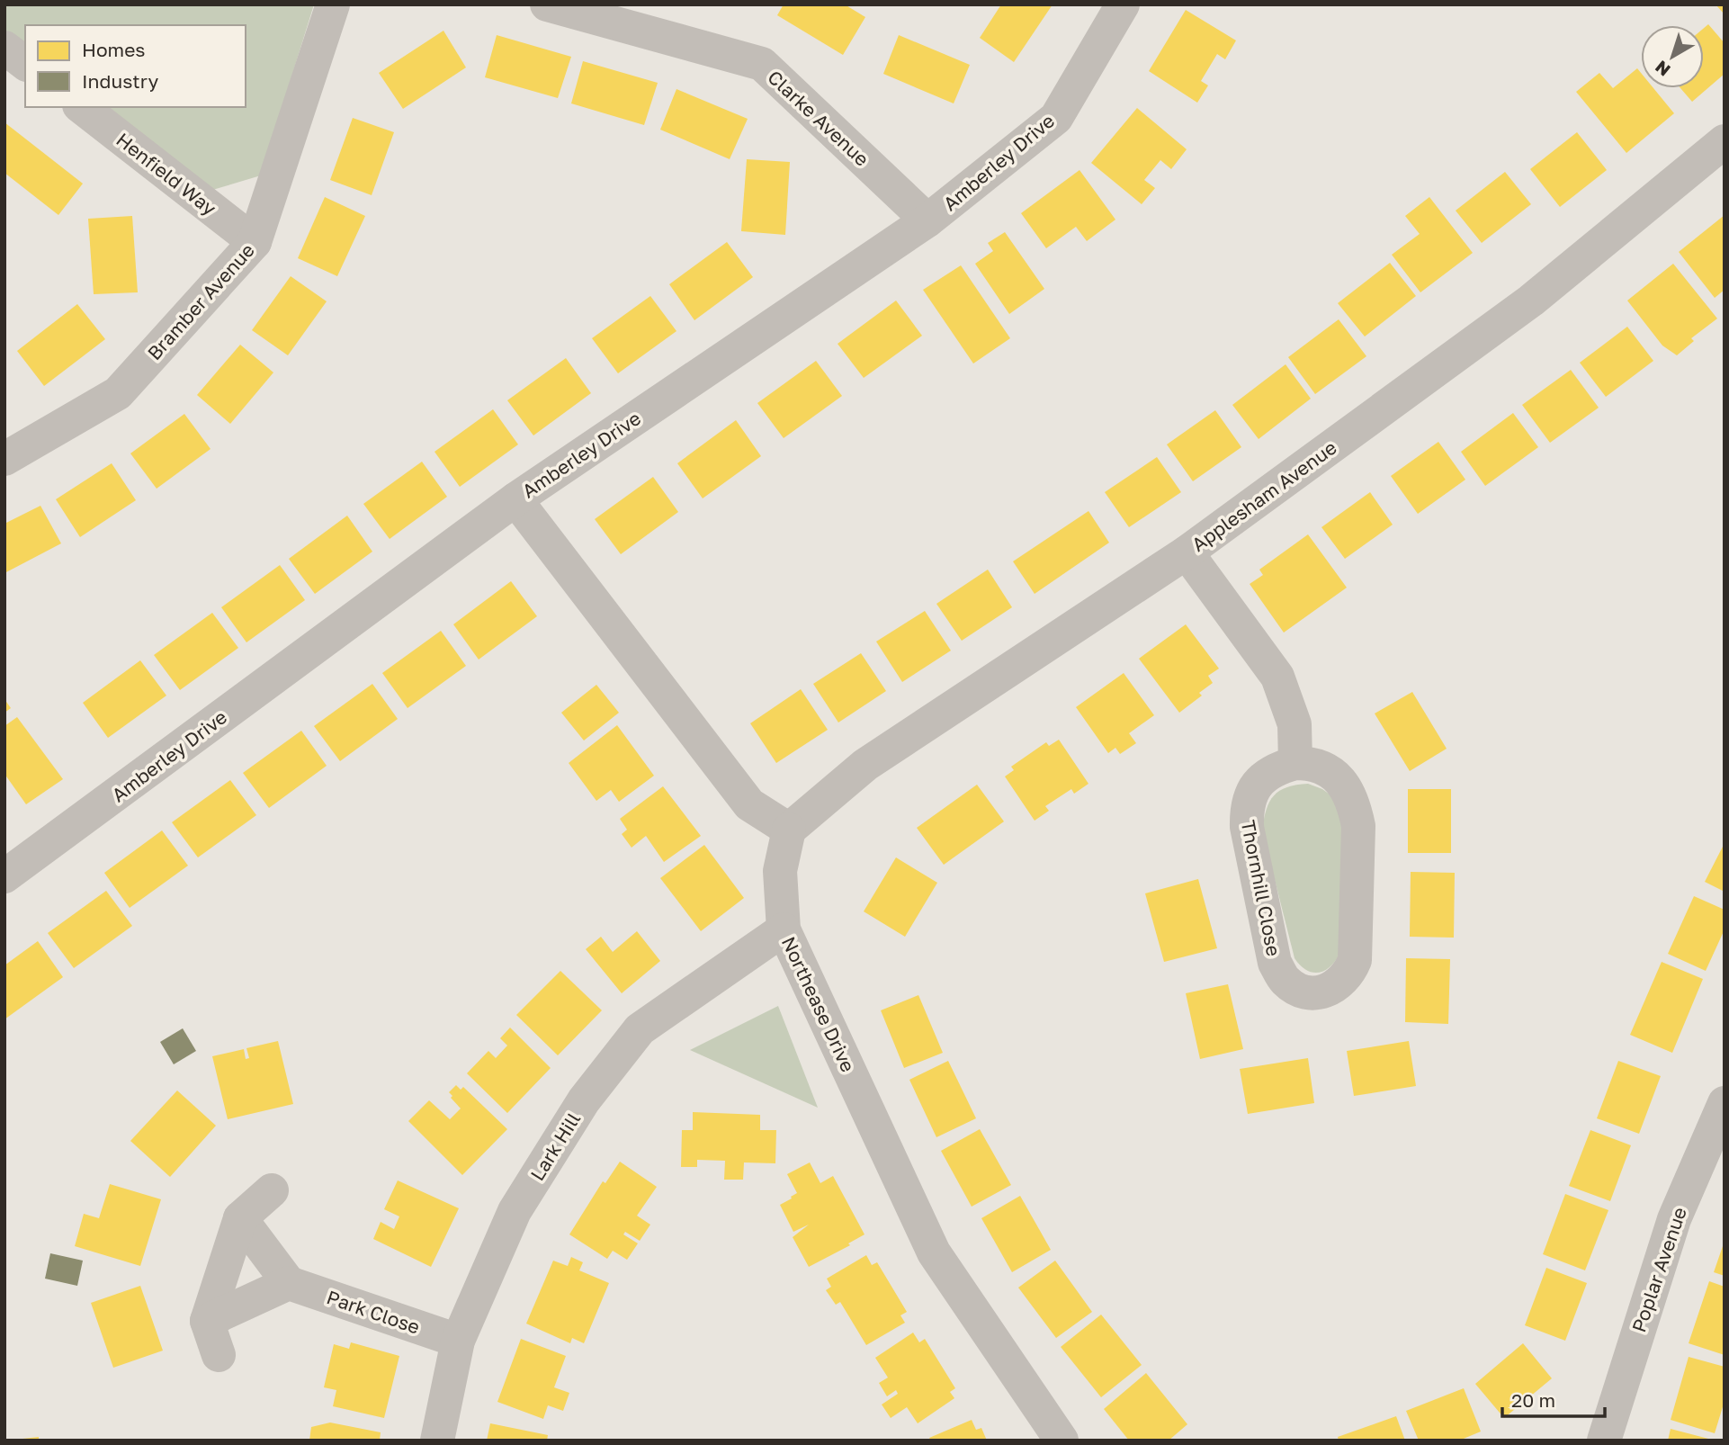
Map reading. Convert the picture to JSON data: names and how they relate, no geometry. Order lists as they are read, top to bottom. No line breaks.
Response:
{"streets":{"street":["Clarke Avenue","Amberley Drive","Henfield Way","Bramber Avenue","Applesham Avenue","Thornhill Close","Northease Drive","Lark Hill","Poplar Avenue","Park Close"]},"crossings":[["Clarke Avenue","Amberley Drive"],["Henfield Way","Bramber Avenue"],["Applesham Avenue","Northease Drive"],["Northease Drive","Lark Hill"],["Lark Hill","Park Close"]],"legend":["Homes","Industry"],"scale_bar":"20 m","north":"bottom left"}
